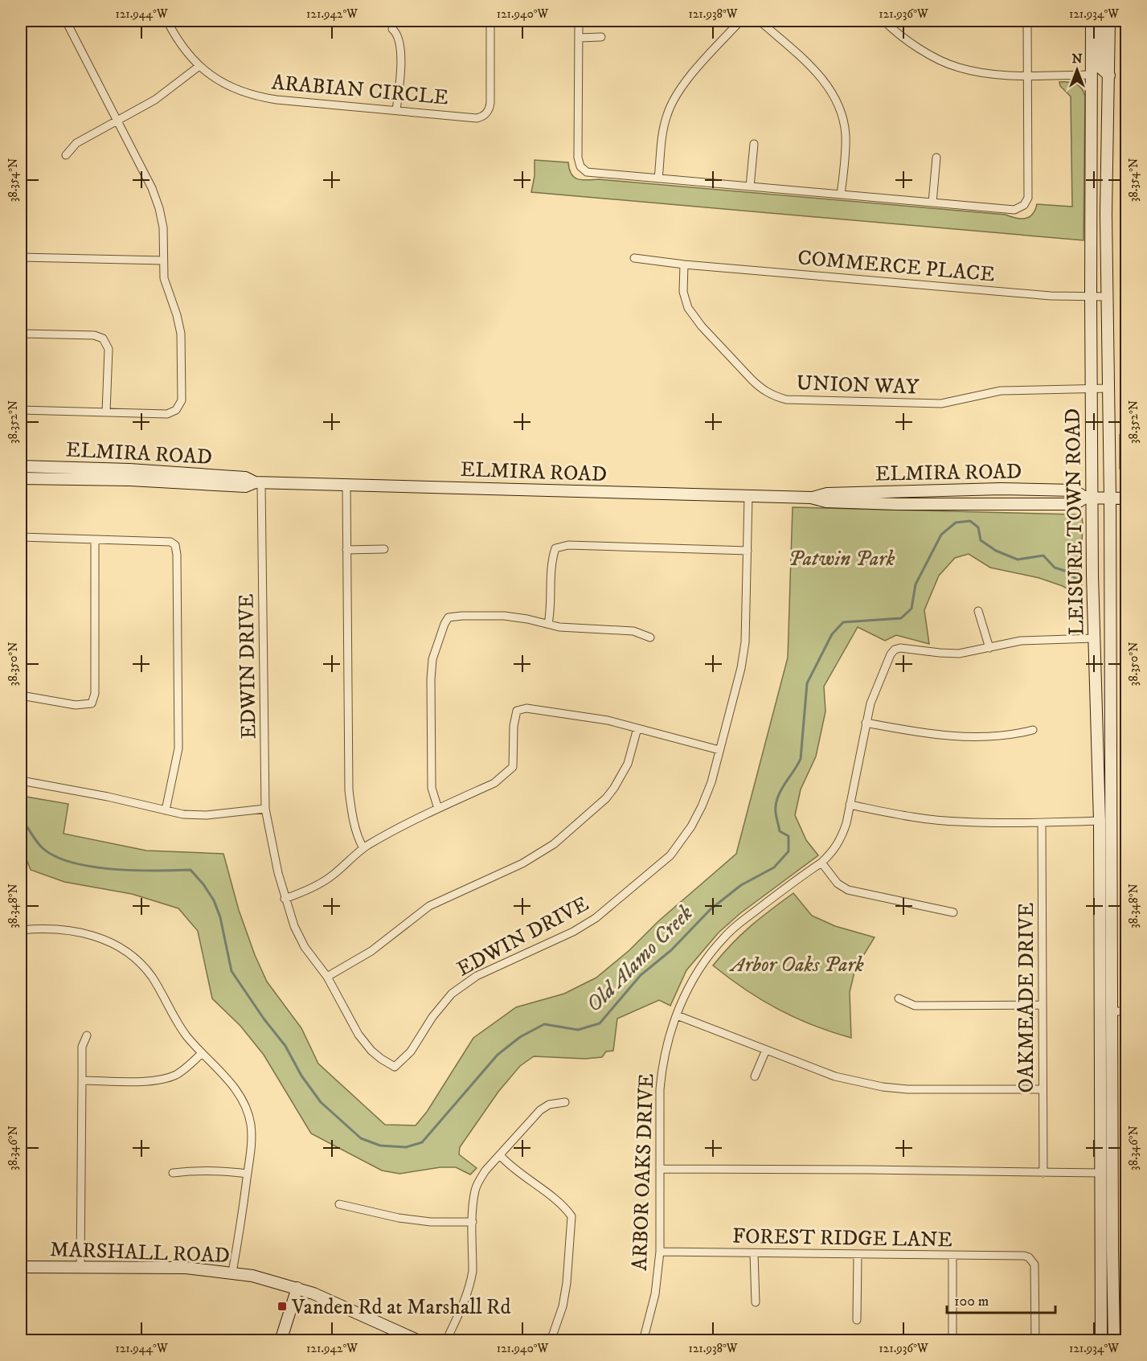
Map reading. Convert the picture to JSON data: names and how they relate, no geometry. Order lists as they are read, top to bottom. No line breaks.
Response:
{"streets":{"main road":["ELMIRA ROAD","LEISURE TOWN ROAD","MARSHALL ROAD"],"street":["ARABIAN CIRCLE","COMMERCE PLACE","UNION WAY","EDWIN DRIVE","OAKMEADE DRIVE","ARBOR OAKS DRIVE","FOREST RIDGE LANE"]},"crossings":[["COMMERCE PLACE","UNION WAY"],["COMMERCE PLACE","LEISURE TOWN ROAD"],["UNION WAY","LEISURE TOWN ROAD"],["ELMIRA ROAD","LEISURE TOWN ROAD"],["ELMIRA ROAD","EDWIN DRIVE"],["LEISURE TOWN ROAD","ARBOR OAKS DRIVE"],["ARBOR OAKS DRIVE","FOREST RIDGE LANE"]],"water":["Old Alamo Creek"],"parks":["Patwin Park","Arbor Oaks Park"],"places":{"transit":["Vanden Rd at Marshall Rd"]},"scale_bar":"100 m","north":"top","coordinates":["121.944°W","121.942°W","121.940°W","121.938°W","121.936°W","121.934°W","38.354°N","38.352°N","38.350°N","38.348°N","38.346°N"]}
